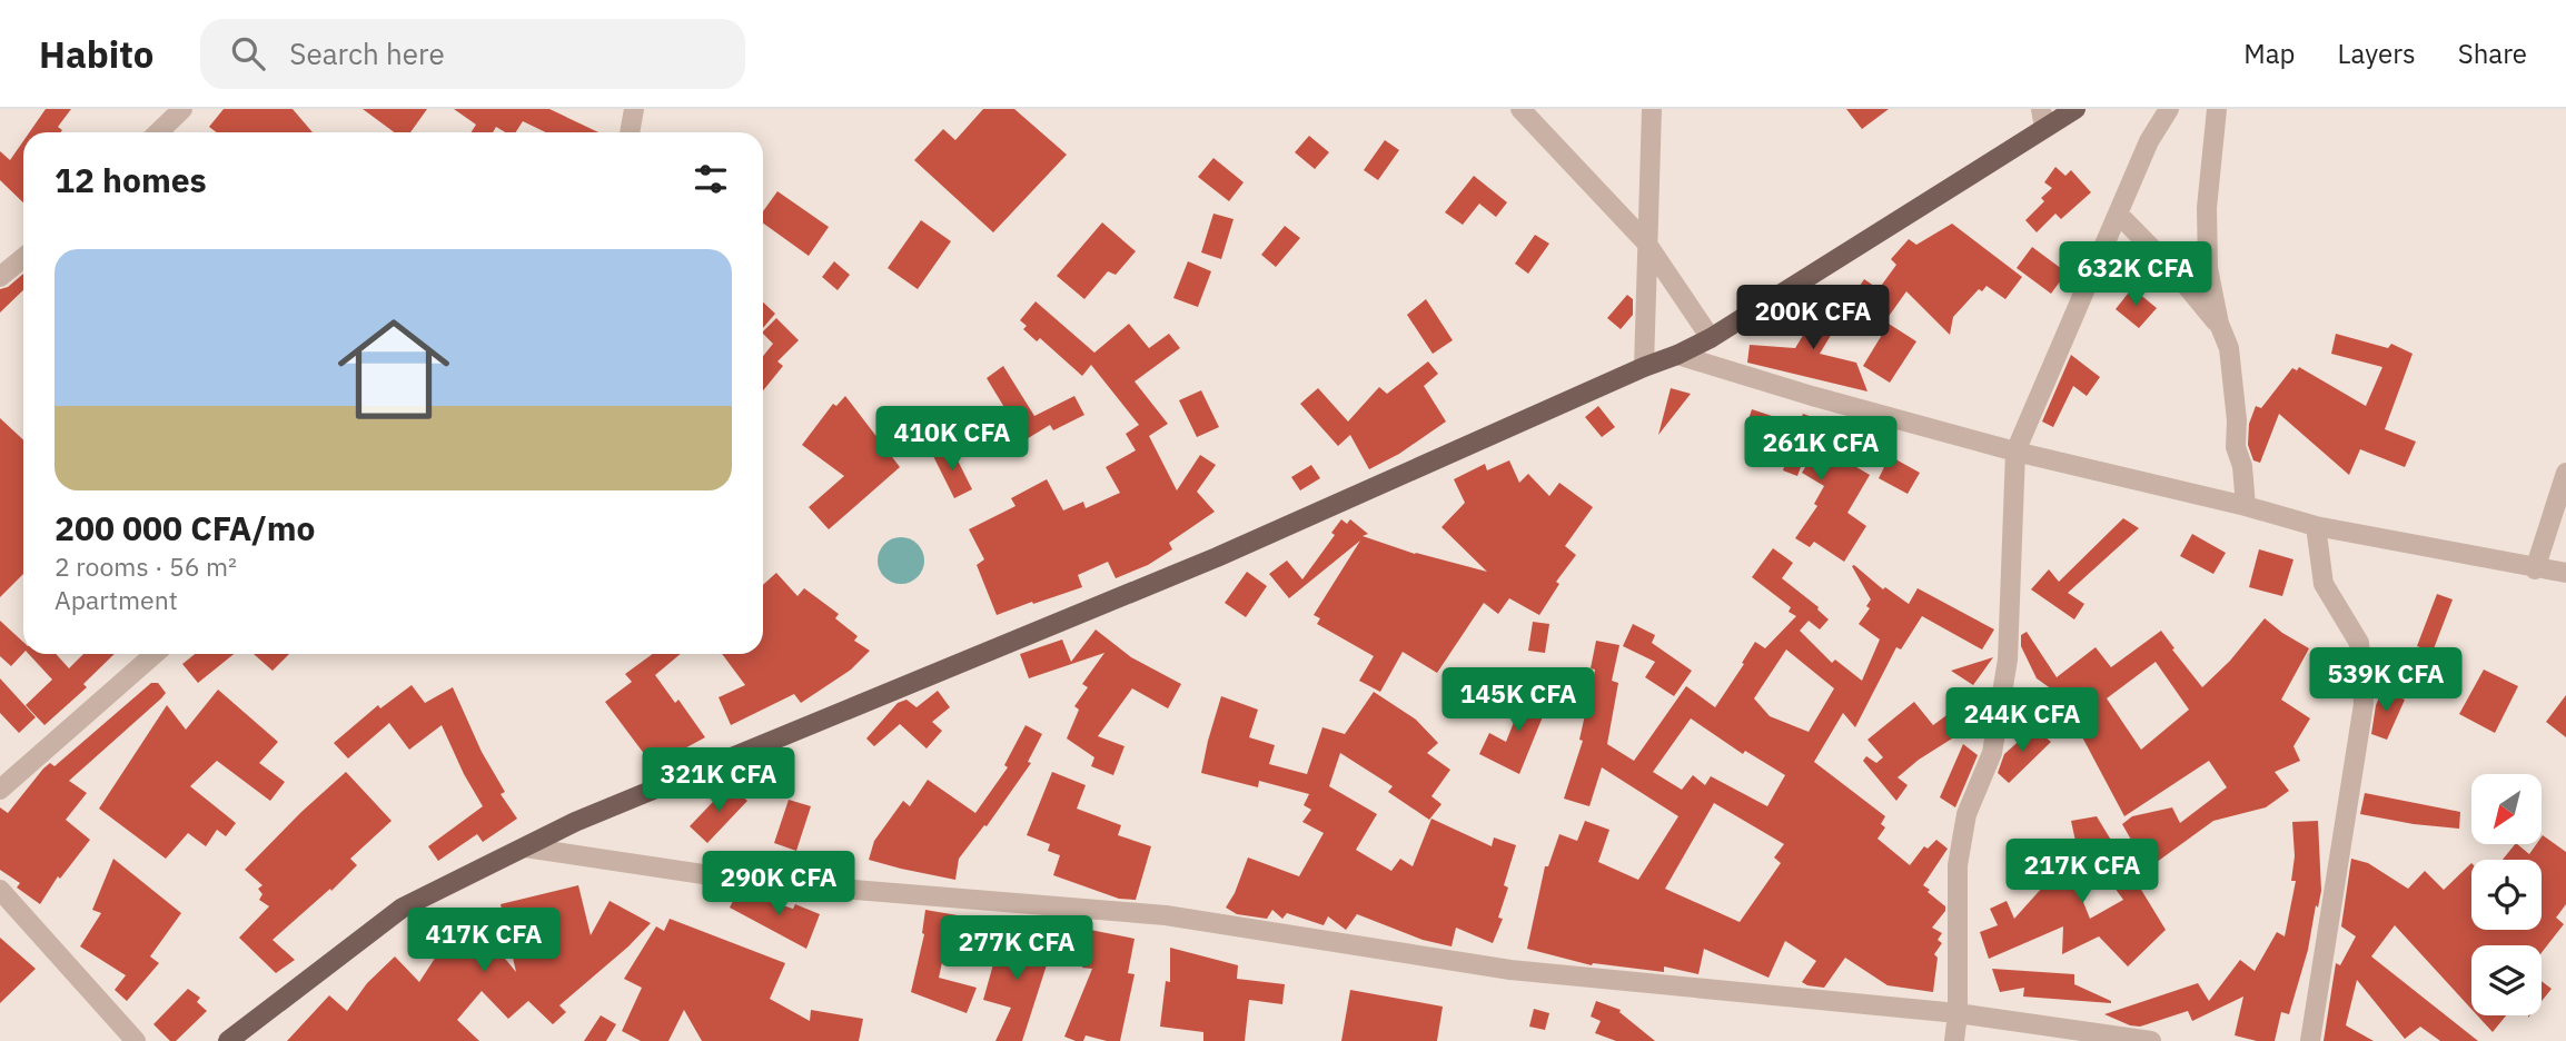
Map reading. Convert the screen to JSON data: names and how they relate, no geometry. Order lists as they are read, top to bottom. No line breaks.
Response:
{"north":"bottom left","page":{"header":"Habito","search":"Search here","nav":["Map","Layers","Share"],"heading":"12 homes","list":[{"name":"200 000 CFA/mo","note":"2 rooms · 56 m² · Apartment"}],"price":["632K CFA","200K CFA","410K CFA","261K CFA","539K CFA","145K CFA","244K CFA","321K CFA","217K CFA","290K CFA","417K CFA","277K CFA"]}}
